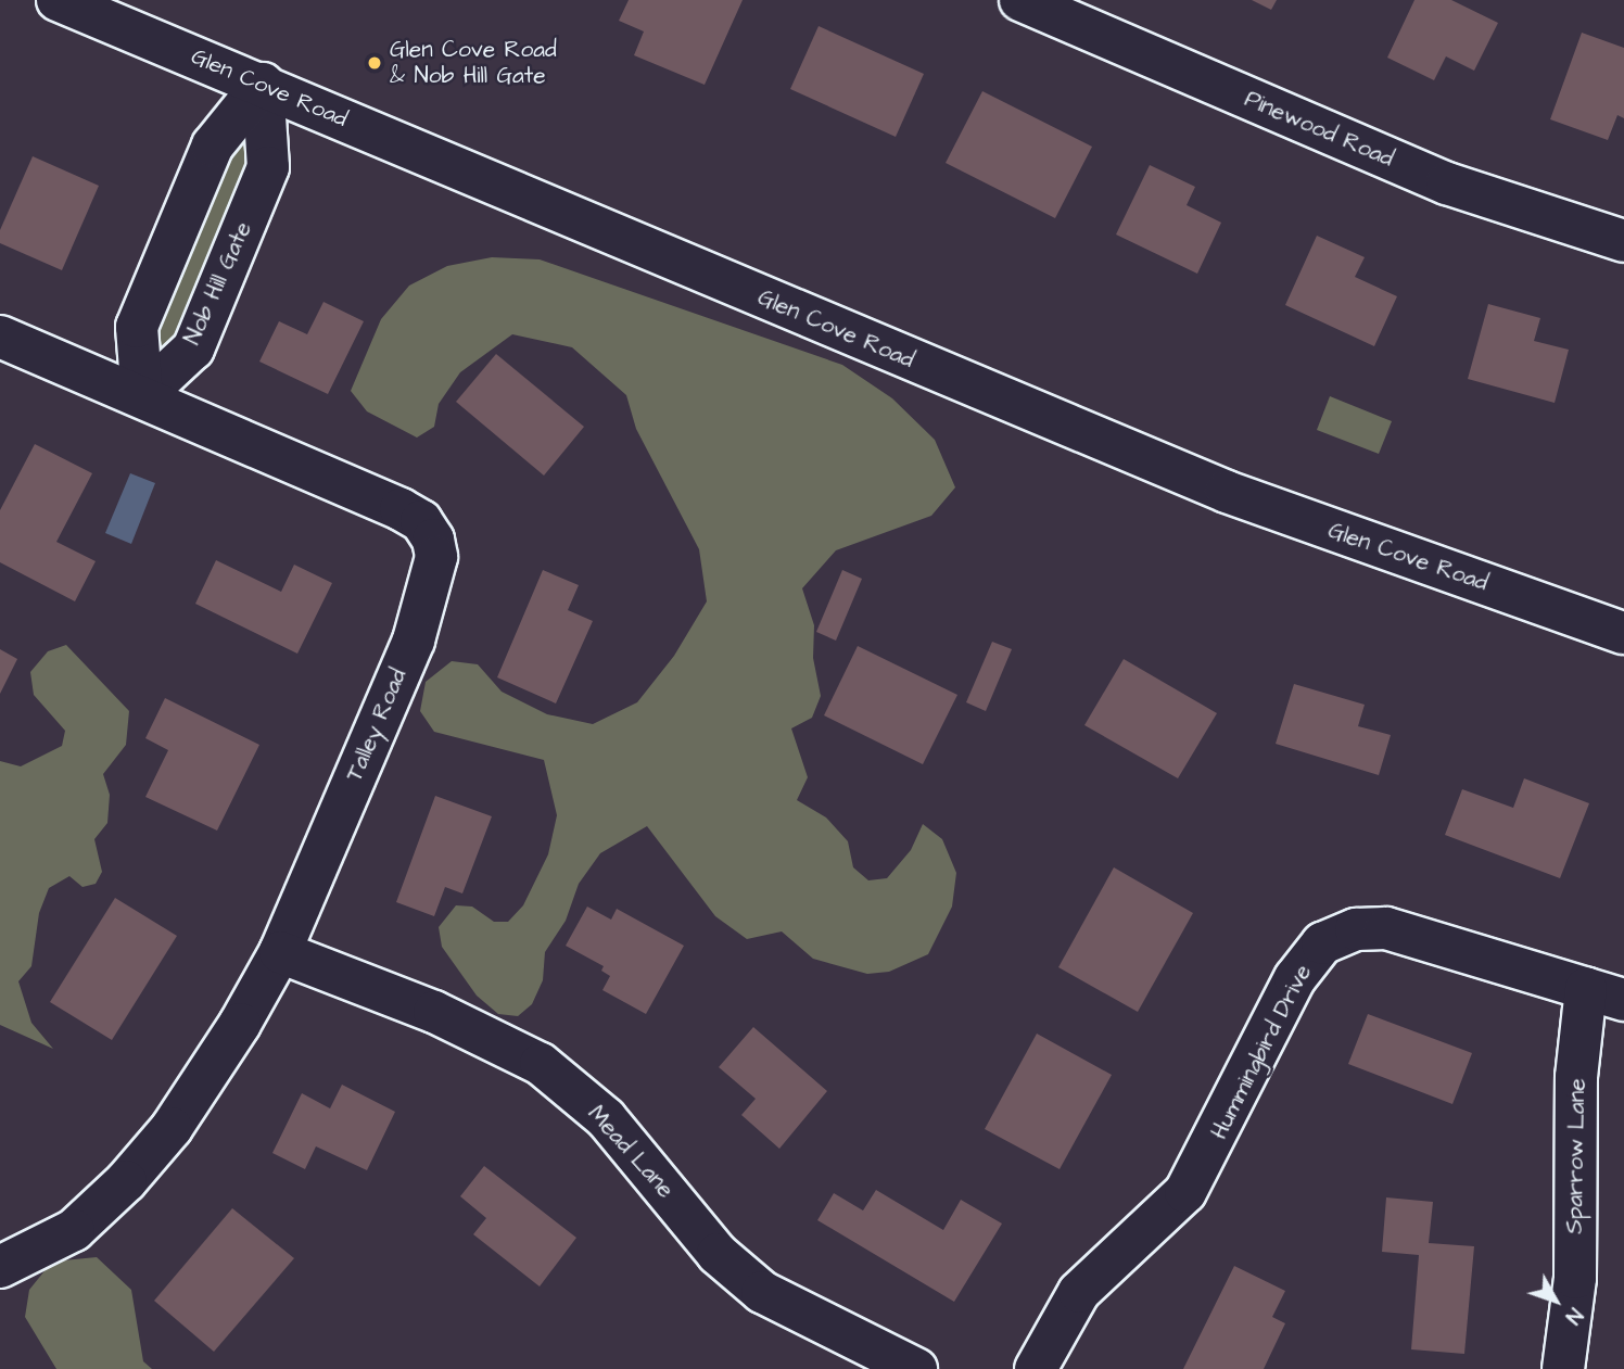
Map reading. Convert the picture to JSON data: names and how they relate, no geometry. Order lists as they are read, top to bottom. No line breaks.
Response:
{"streets":{"street":["Glen Cove Road","Pinewood Road","Nob Hill Gate","Talley Road","Hummingbird Drive","Mead Lane","Sparrow Lane"]},"crossings":[["Glen Cove Road","Nob Hill Gate"],["Nob Hill Gate","Talley Road"],["Talley Road","Mead Lane"],["Hummingbird Drive","Sparrow Lane"]],"places":["Glen Cove Road & Nob Hill Gate"],"north":"bottom right"}
